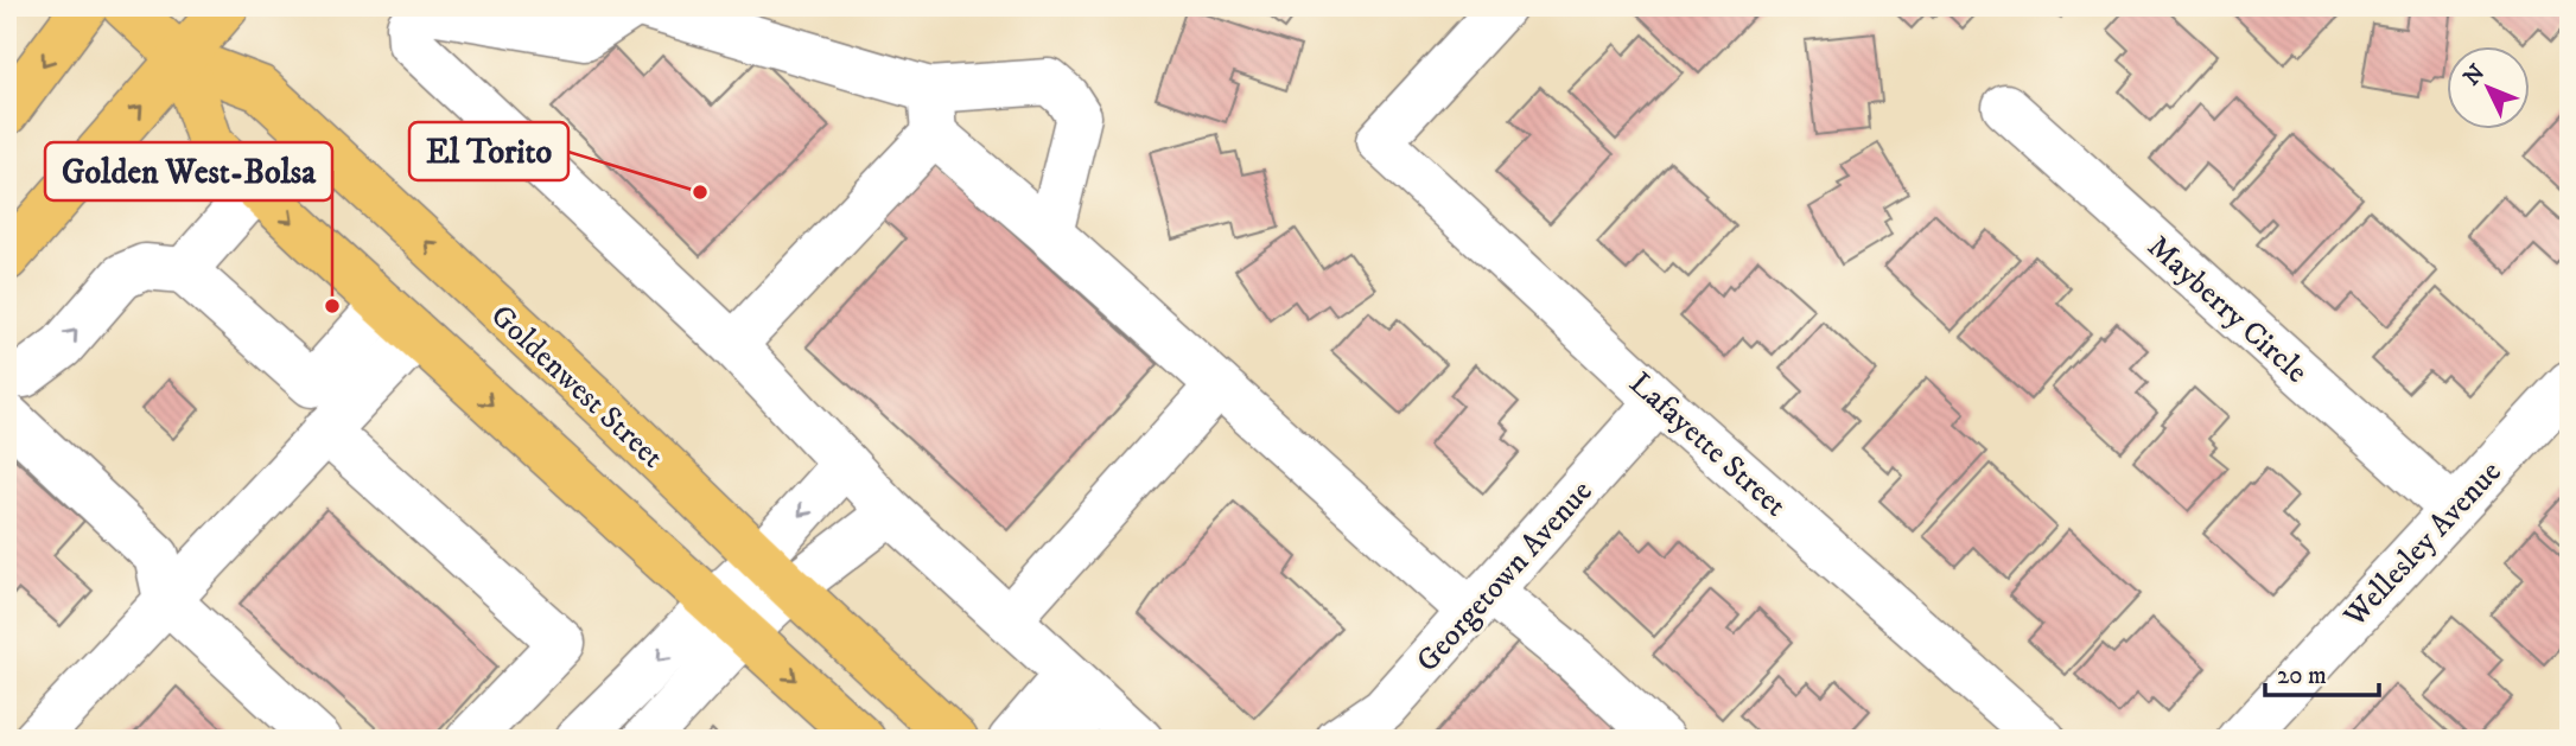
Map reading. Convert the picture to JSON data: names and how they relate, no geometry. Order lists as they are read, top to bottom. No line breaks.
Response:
{"streets":{"main road":["Goldenwest Street"],"street":["Mayberry Circle","Lafayette Street","Wellesley Avenue","Georgetown Avenue"]},"crossings":[["Mayberry Circle","Wellesley Avenue"],["Lafayette Street","Georgetown Avenue"]],"places":["El Torito","Golden West-Bolsa"],"scale_bar":"20 m","north":"top left"}
